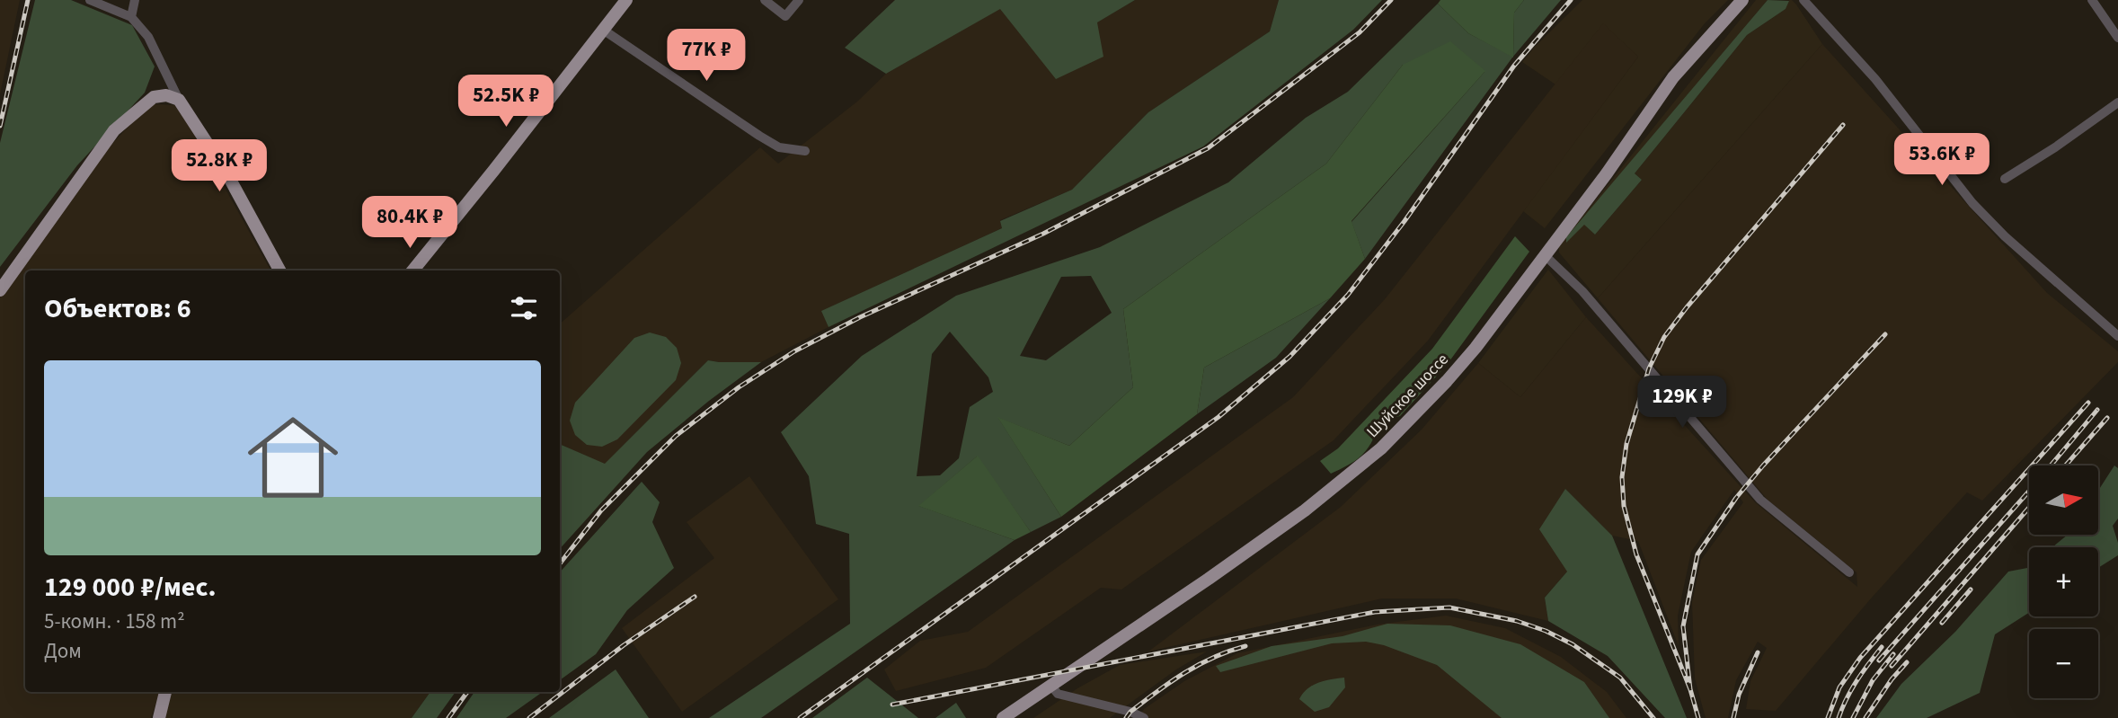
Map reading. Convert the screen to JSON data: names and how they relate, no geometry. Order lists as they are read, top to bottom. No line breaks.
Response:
{"streets":{"main road":["Шуйское шоссе"]},"north":"right","page":{"price":["77K ₽","52.5K ₽","53.6K ₽","52.8K ₽","80.4K ₽","129K ₽"],"heading":"Объектов: 6","list":[{"name":"129 000 ₽/мес.","note":"5-комн. · 158 m² · Дом"}],"map_buttons":["+","−"]}}
